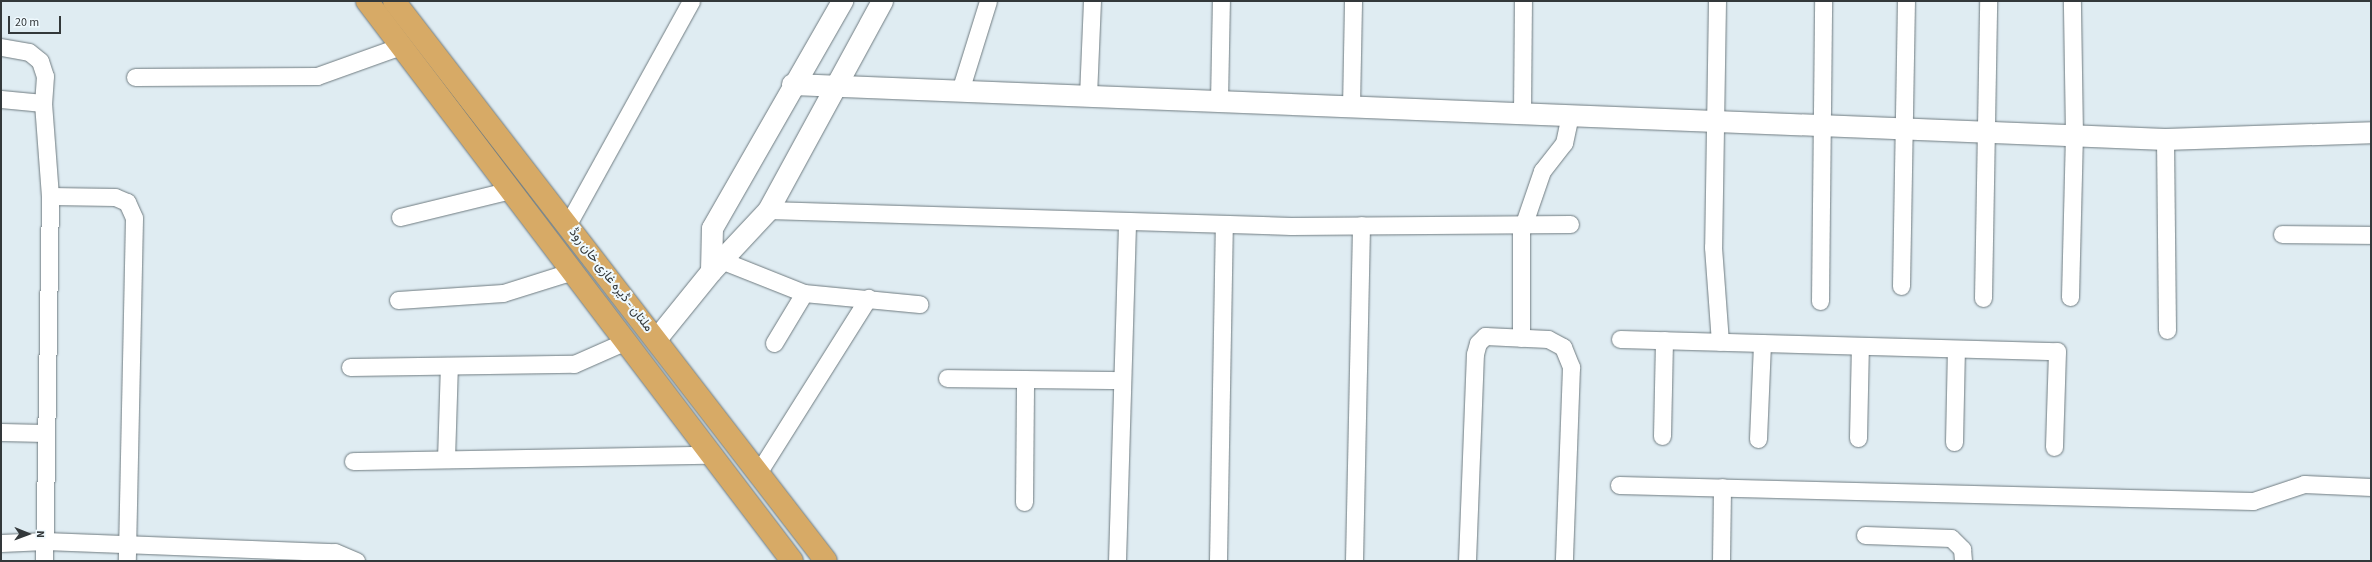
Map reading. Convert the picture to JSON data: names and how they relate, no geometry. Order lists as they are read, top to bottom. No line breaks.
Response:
{"streets":{"highway":["ملتان - ڈیرہ غازی خان روڈ"]},"scale_bar":"20 m","north":"right"}
